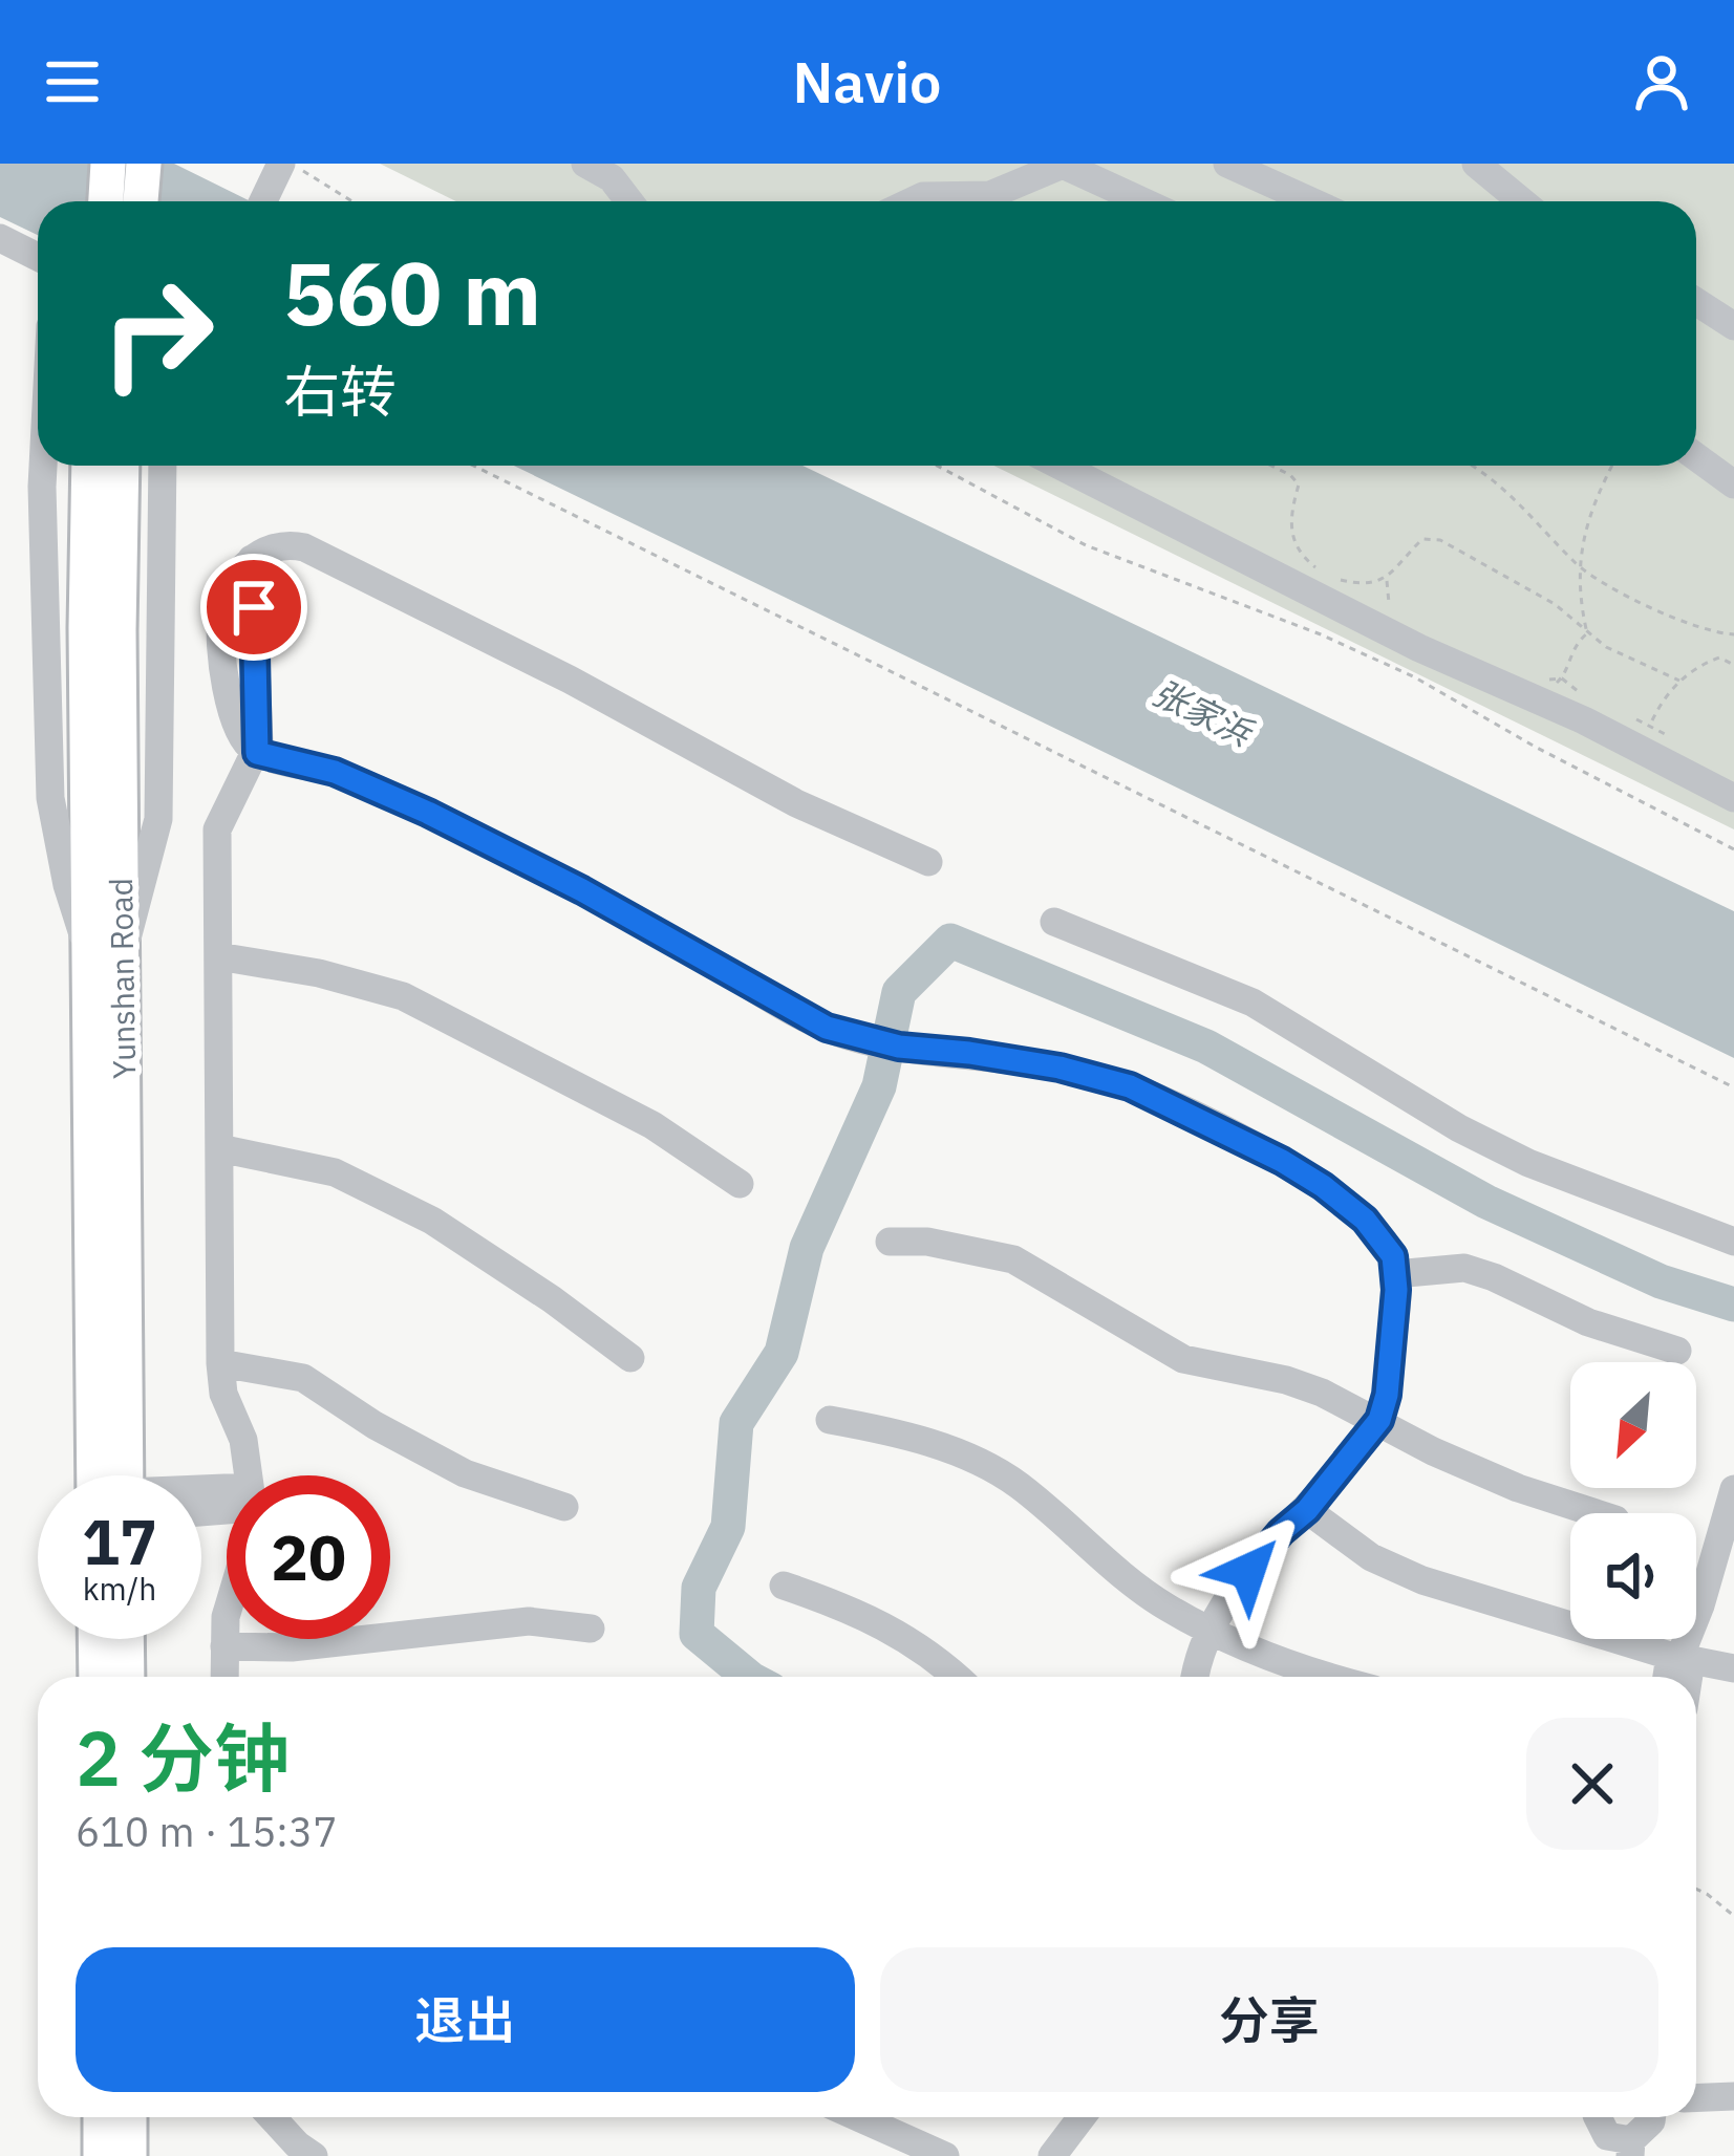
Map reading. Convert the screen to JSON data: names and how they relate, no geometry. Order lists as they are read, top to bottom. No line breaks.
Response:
{"streets":{"main road":["Yunshan Road"]},"water":["张家浜"],"north":"bottom left","page":{"header":"Navio","turn":["560 m","右转"],"speed":"17 km/h","limit":"20","heading":["2 分钟","610 m · 15:37"],"buttons":["退出","分享"]}}
